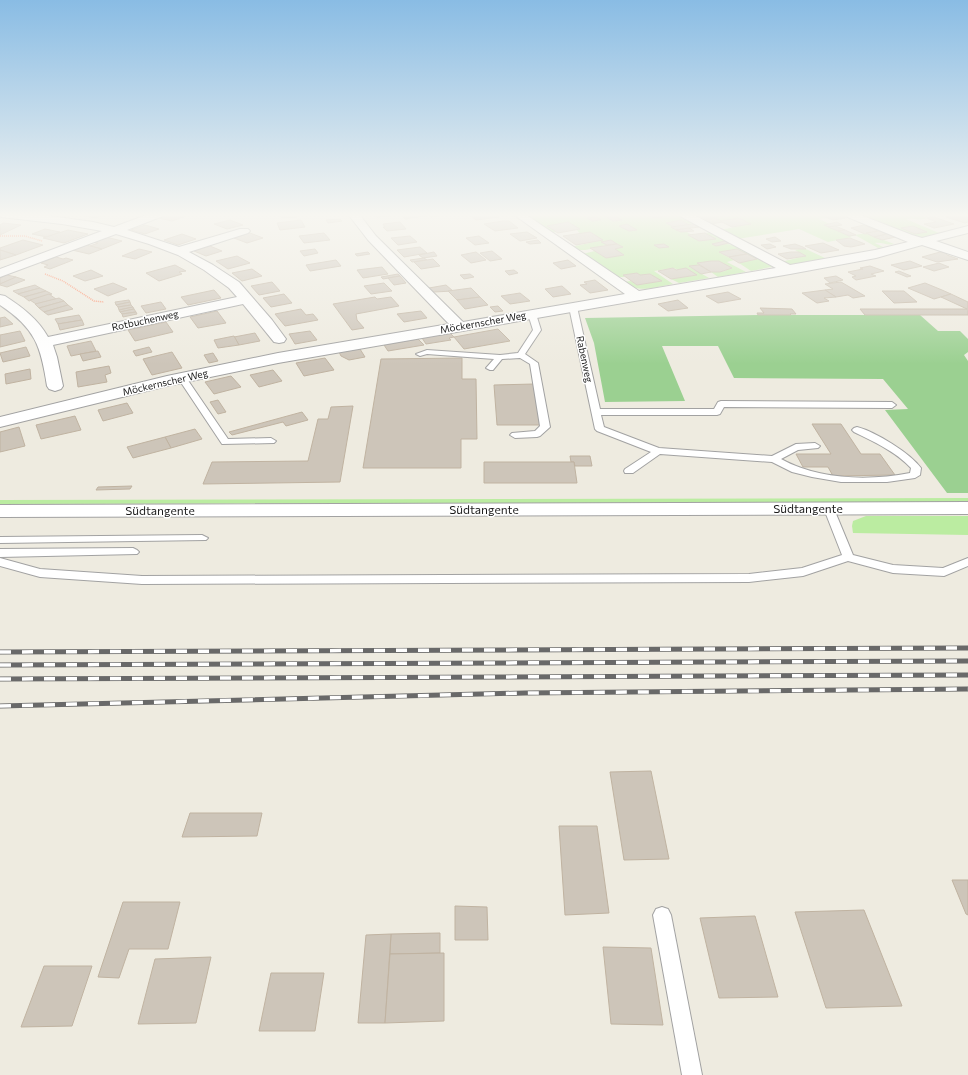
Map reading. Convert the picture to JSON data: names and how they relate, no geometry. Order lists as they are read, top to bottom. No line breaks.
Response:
{"streets":{"street":["Rotbuchenweg","Möckernscher Weg","Südtangente"],"lane":["Rabenweg"]},"crossings":[["Möckernscher Weg","Rabenweg"]]}
